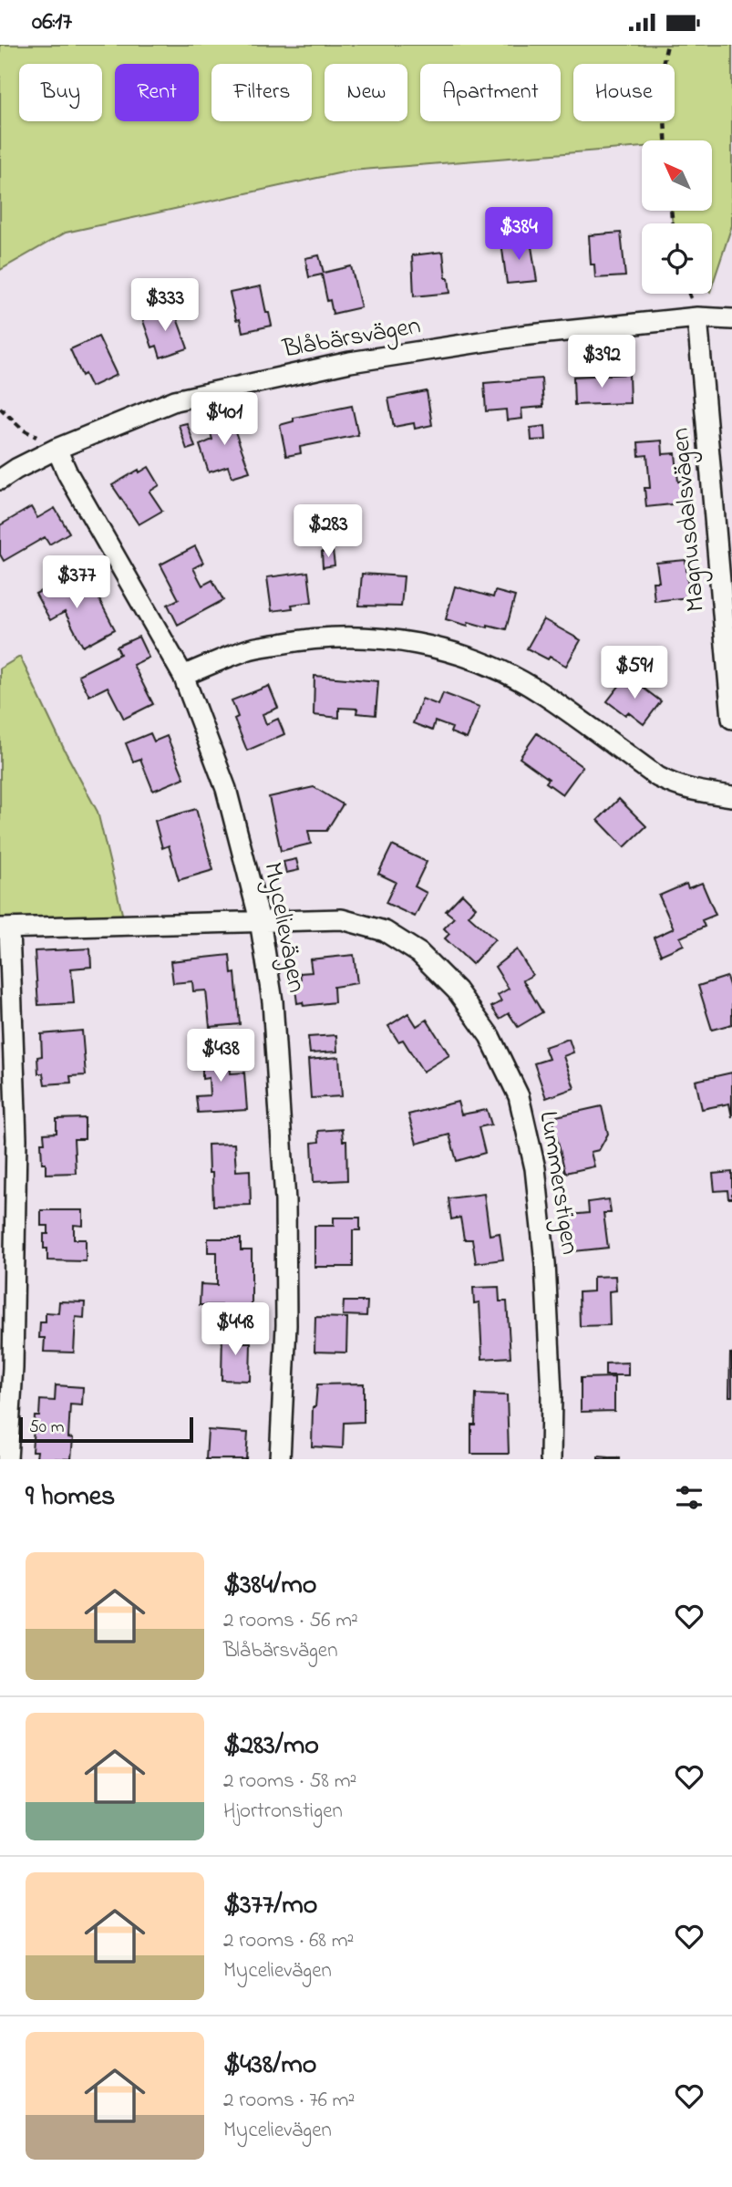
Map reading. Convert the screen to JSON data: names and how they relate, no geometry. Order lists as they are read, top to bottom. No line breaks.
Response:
{"streets":{"street":["Blåbärsvägen","Magnusdalsvägen","Mycelievägen","Lummerstigen"]},"crossings":[["Blåbärsvägen","Magnusdalsvägen"],["Blåbärsvägen","Mycelievägen"],["Mycelievägen","Lummerstigen"]],"scale_bar":"50 m","north":"top left","page":{"status":"06:17","chip":["Buy","Rent","Filters","New","Apartment","House"],"price":["$384","$333","$392","$401","$283","$377","$591","$438","$448"],"scale":"50 m","heading":"9 homes","list":[{"name":"$384/mo","note":"2 rooms · 56 m² · Blåbärsvägen"},{"name":"$283/mo","note":"2 rooms · 58 m² · Hjortronstigen"},{"name":"$377/mo","note":"2 rooms · 68 m² · Mycelievägen"},{"name":"$438/mo","note":"2 rooms · 76 m² · Mycelievägen"}]}}
